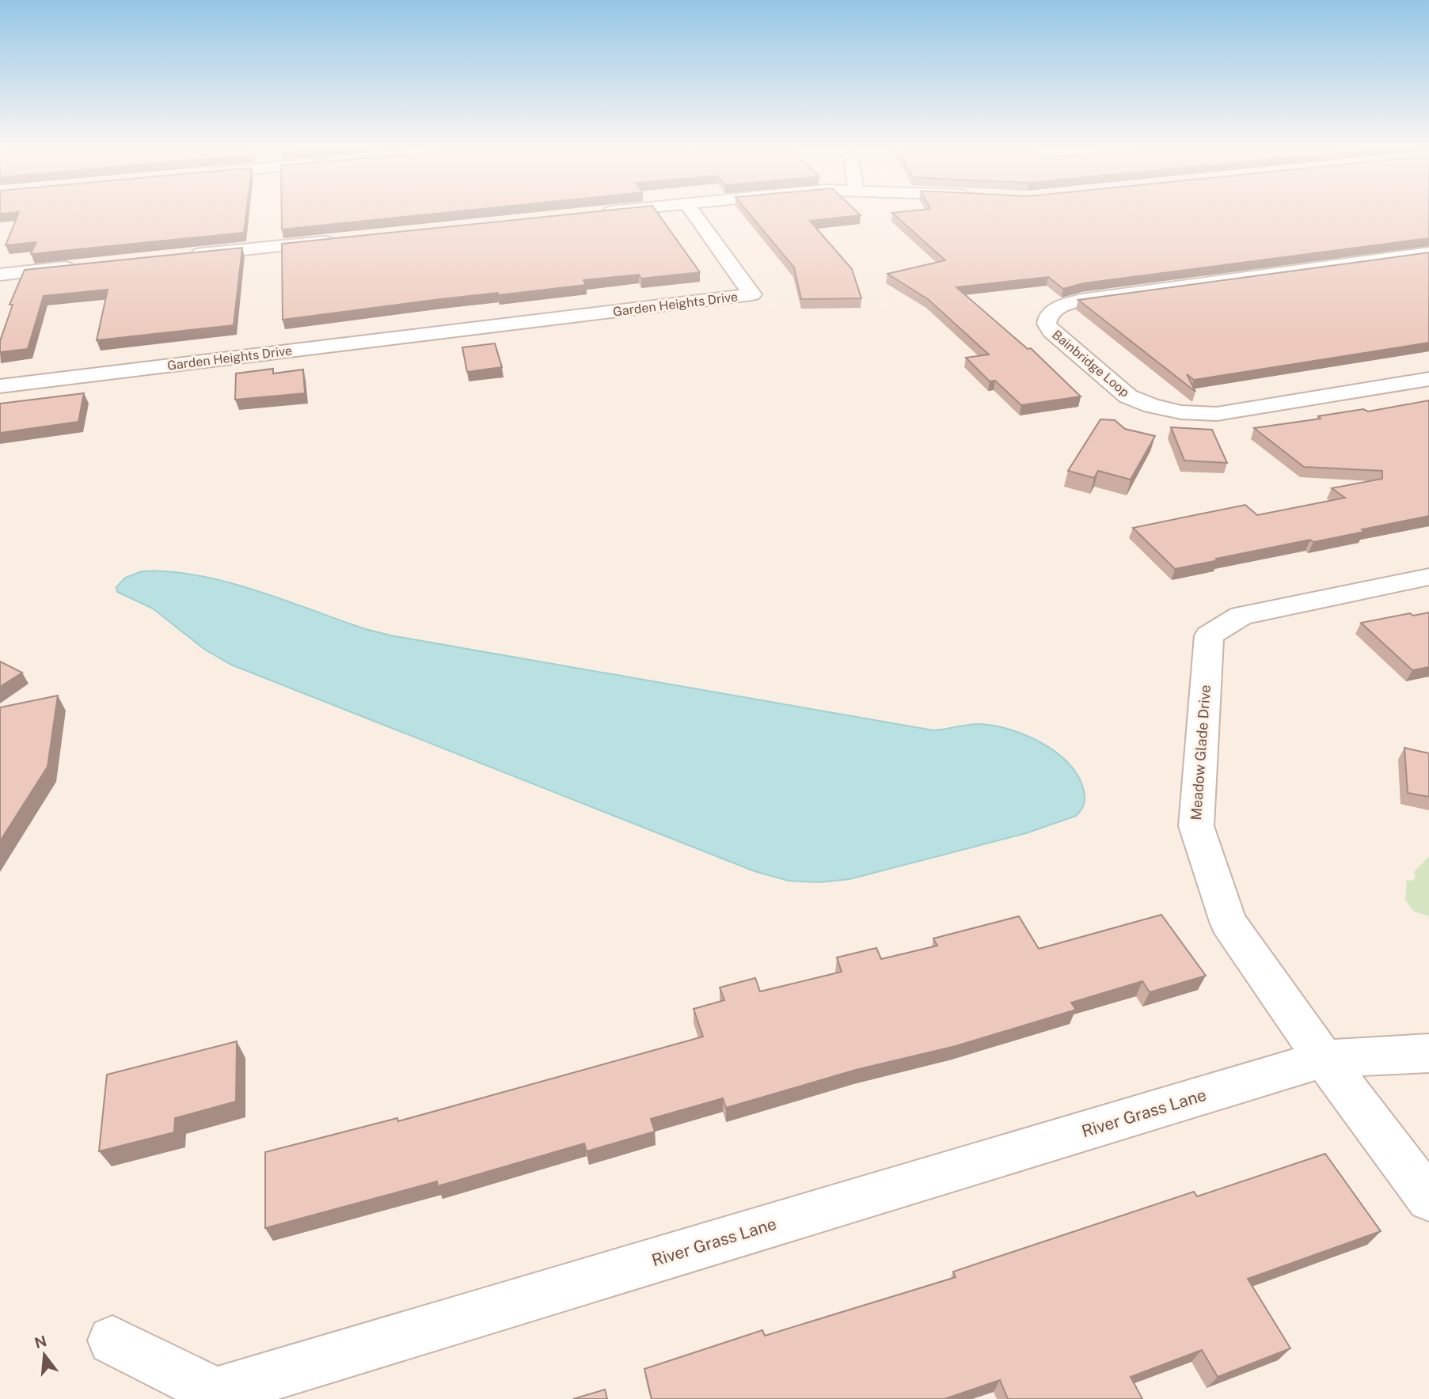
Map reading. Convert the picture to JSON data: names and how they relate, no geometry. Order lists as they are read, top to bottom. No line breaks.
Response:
{"streets":{"street":["Garden Heights Drive","Bainbridge Loop","Meadow Glade Drive","River Grass Lane"]},"crossings":[["Meadow Glade Drive","River Grass Lane"]],"north":"top"}
